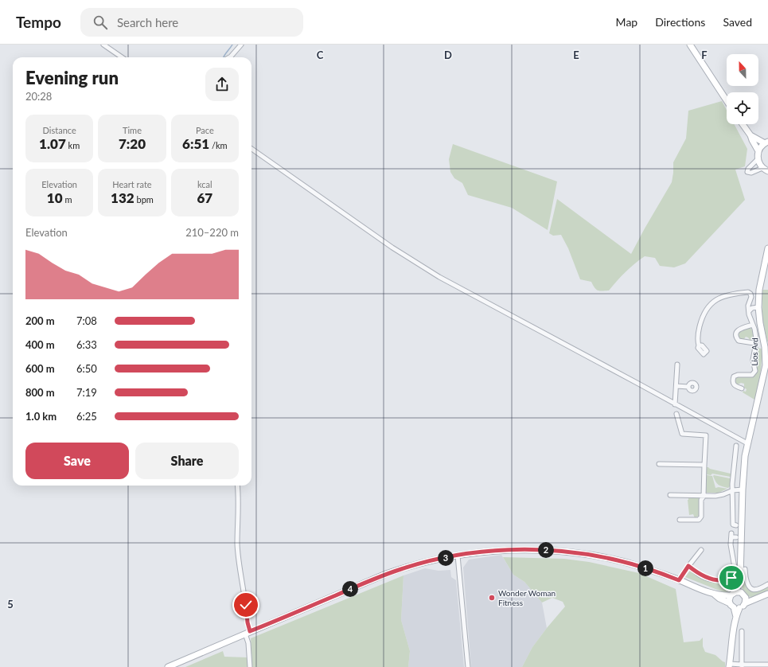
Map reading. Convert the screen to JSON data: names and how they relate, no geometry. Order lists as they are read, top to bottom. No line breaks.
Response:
{"streets":{"street":["Lios Ard"]},"places":["Wonder Woman Fitness"],"north":"top","page":{"header":"Tempo","search":"Search here","nav":["Map","Directions","Saved"],"heading":["Evening run","20:28"],"stats":[["Distance","1.07 km"],["Time","7:20"],["Pace","6:51 /km"],["Elevation","10 m"],["Heart rate","132 bpm"],["kcal","67"]],"chart":["Elevation","210–220 m"],"list":[{"name":"200 m","note":"7:08"},{"name":"400 m","note":"6:33"},{"name":"600 m","note":"6:50"},{"name":"800 m","note":"7:19"},{"name":"1.0 km","note":"6:25"}],"buttons":["Save","Share"],"pins":["2","3","1","4"]},"grid":{"columns":["C","D","E","F"],"rows":["5"]}}
